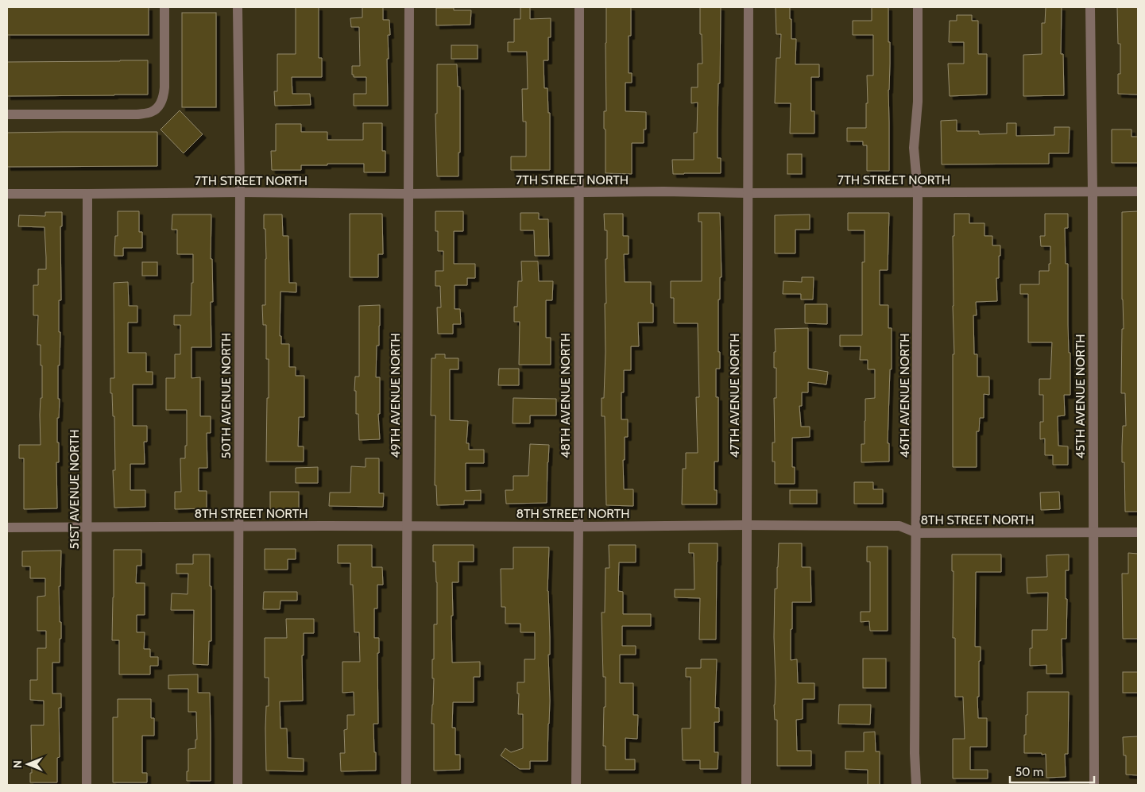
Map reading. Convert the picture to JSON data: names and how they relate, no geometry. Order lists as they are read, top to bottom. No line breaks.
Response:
{"streets":{"street":["7TH STREET NORTH","50TH AVENUE NORTH","49TH AVENUE NORTH","48TH AVENUE NORTH","47TH AVENUE NORTH","46TH AVENUE NORTH","45TH AVENUE NORTH","51ST AVENUE NORTH","8TH STREET NORTH"]},"crossings":[["7TH STREET NORTH","50TH AVENUE NORTH"],["7TH STREET NORTH","49TH AVENUE NORTH"],["7TH STREET NORTH","48TH AVENUE NORTH"],["7TH STREET NORTH","47TH AVENUE NORTH"],["7TH STREET NORTH","46TH AVENUE NORTH"],["7TH STREET NORTH","45TH AVENUE NORTH"],["7TH STREET NORTH","51ST AVENUE NORTH"],["50TH AVENUE NORTH","8TH STREET NORTH"],["49TH AVENUE NORTH","8TH STREET NORTH"],["48TH AVENUE NORTH","8TH STREET NORTH"],["47TH AVENUE NORTH","8TH STREET NORTH"],["46TH AVENUE NORTH","8TH STREET NORTH"],["45TH AVENUE NORTH","8TH STREET NORTH"],["51ST AVENUE NORTH","8TH STREET NORTH"]],"scale_bar":"50 m","north":"left"}
